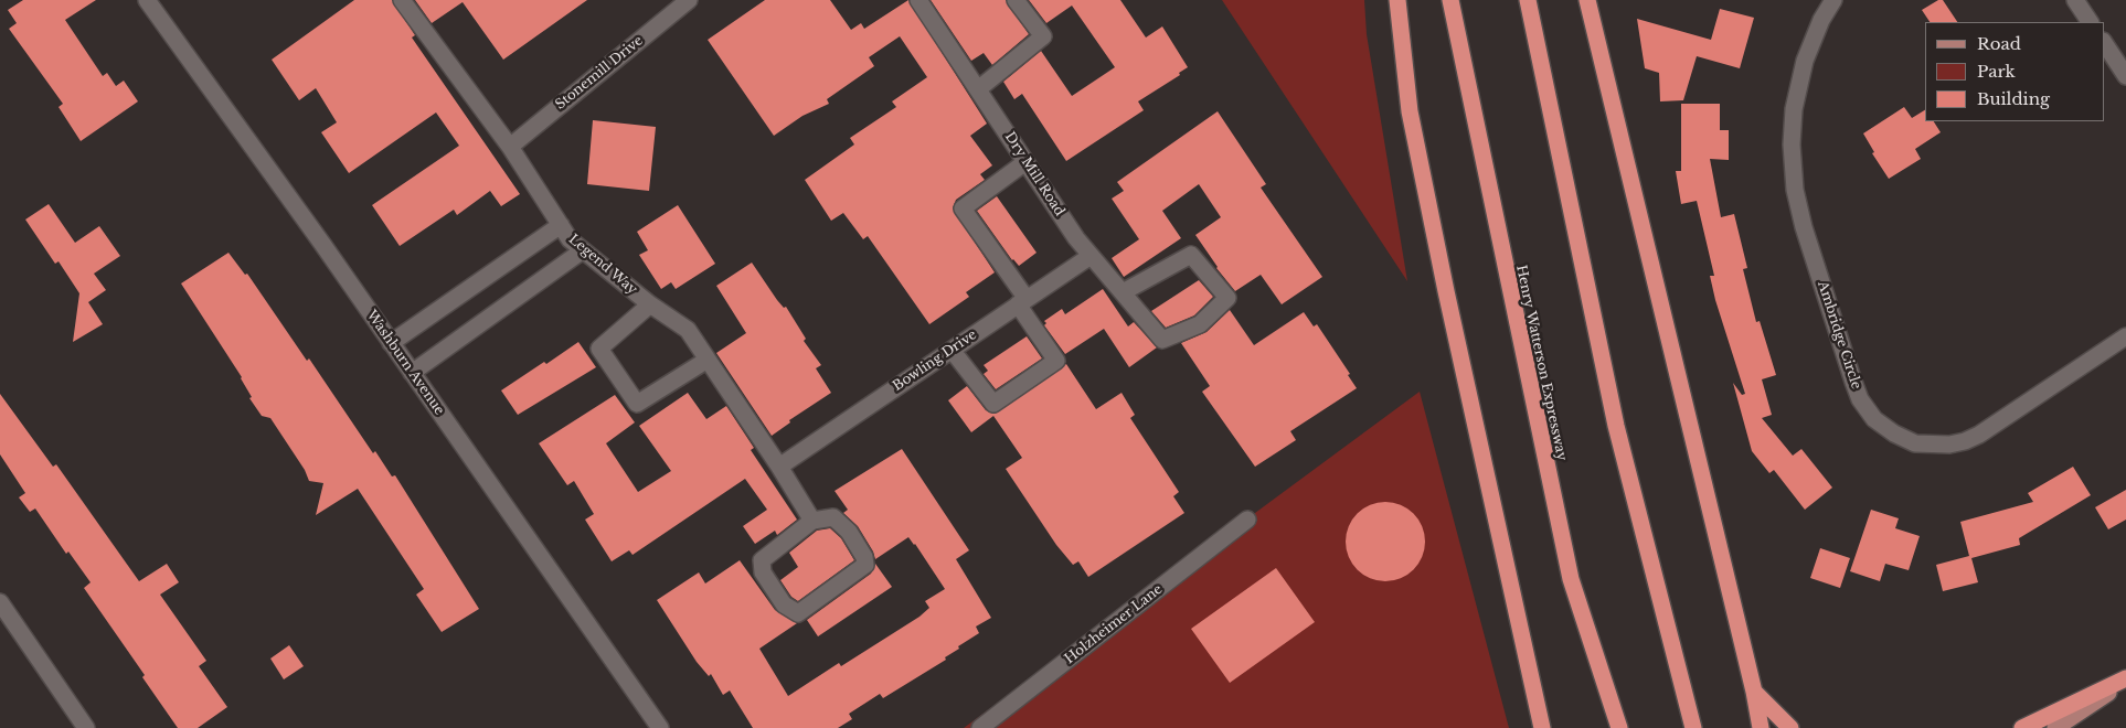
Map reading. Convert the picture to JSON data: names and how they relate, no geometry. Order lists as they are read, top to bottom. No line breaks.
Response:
{"streets":{"highway":["Henry Watterson Expressway"],"street":["Stonemill Drive","Dry Mill Road","Legend Way","Ambridge Circle","Bowling Drive","Washburn Avenue","Holzheimer Lane"]},"crossings":[["Stonemill Drive","Legend Way"],["Dry Mill Road","Bowling Drive"],["Legend Way","Bowling Drive"]],"legend":["Road","Park","Building"]}
